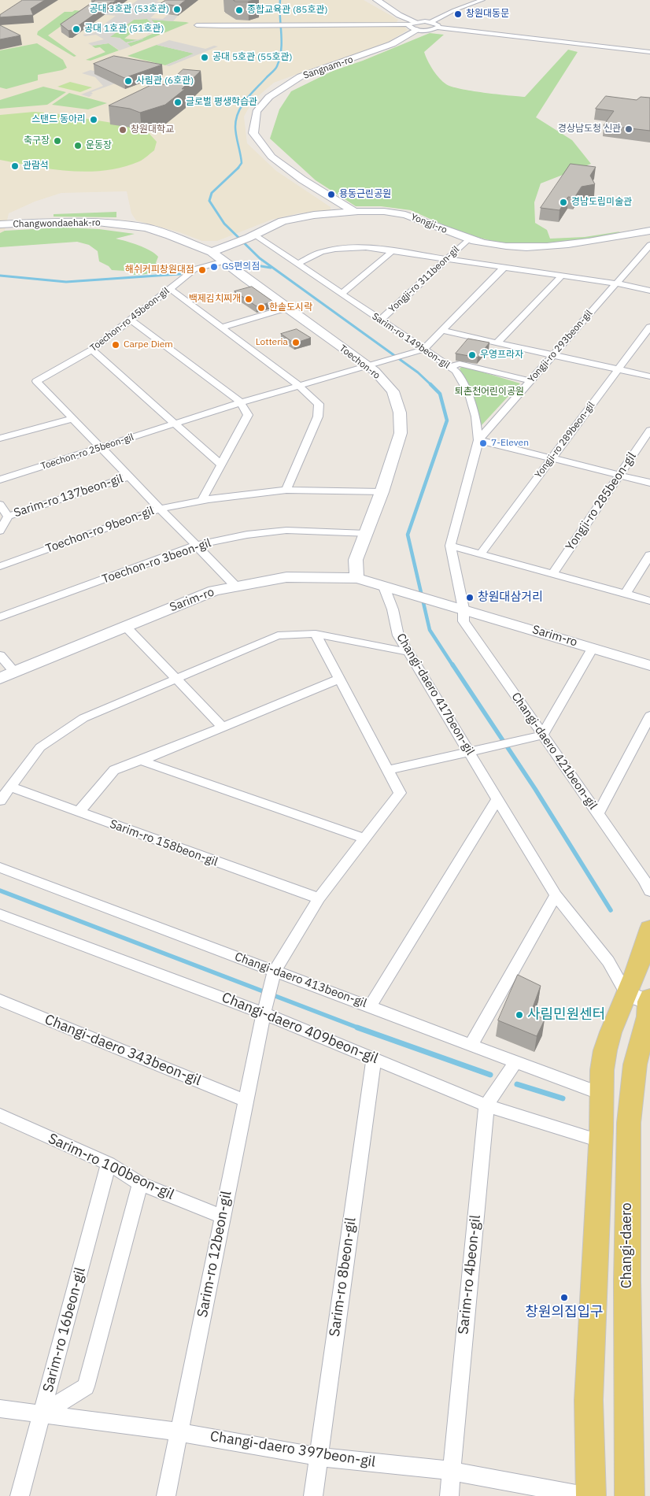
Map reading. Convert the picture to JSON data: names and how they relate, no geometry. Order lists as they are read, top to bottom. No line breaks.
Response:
{"streets":{"main road":["Changi-daero"],"street":["Sangnam-ro","Changwondaehak-ro","Yongji-ro","Yongji-ro 311beon-gil","Toechon-ro 45beon-gil","Sarim-ro 149beon-gil","Yongji-ro 293beon-gil","Toechon-ro","Yongji-ro 289beon-gil","Toechon-ro 25beon-gil","Sarim-ro 137beon-gil","Yongji-ro 285beon-gil","Toechon-ro 9beon-gil","Toechon-ro 3beon-gil","Sarim-ro","Changi-daero 417beon-gil","Changi-daero 421beon-gil","Sarim-ro 158beon-gil","Changi-daero 413beon-gil","Changi-daero 409beon-gil","Changi-daero 343beon-gil","Sarim-ro 100beon-gil","Sarim-ro 12beon-gil","Sarim-ro 4beon-gil","Sarim-ro 8beon-gil","Sarim-ro 16beon-gil","Changi-daero 397beon-gil"]},"crossings":[["Sangnam-ro","Yongji-ro"],["Changwondaehak-ro","Yongji-ro"],["Changwondaehak-ro","Toechon-ro 45beon-gil"],["Changwondaehak-ro","Toechon-ro"],["Yongji-ro","Yongji-ro 311beon-gil"],["Yongji-ro","Sarim-ro 149beon-gil"],["Yongji-ro 311beon-gil","Sarim-ro 149beon-gil"],["Toechon-ro 45beon-gil","Toechon-ro"],["Toechon-ro 45beon-gil","Sarim-ro 137beon-gil"],["Sarim-ro 149beon-gil","Yongji-ro 293beon-gil"],["Sarim-ro 149beon-gil","Toechon-ro 25beon-gil"],["Sarim-ro 149beon-gil","Sarim-ro"],["Sarim-ro 149beon-gil","Changi-daero 421beon-gil"],["Toechon-ro","Toechon-ro 25beon-gil"],["Toechon-ro","Toechon-ro 9beon-gil"],["Toechon-ro","Toechon-ro 3beon-gil"],["Toechon-ro","Sarim-ro"],["Toechon-ro 25beon-gil","Sarim-ro 137beon-gil"],["Sarim-ro 137beon-gil","Toechon-ro 9beon-gil"],["Sarim-ro 137beon-gil","Toechon-ro 3beon-gil"],["Sarim-ro 137beon-gil","Sarim-ro"],["Sarim-ro","Changi-daero 417beon-gil"],["Sarim-ro","Changi-daero 421beon-gil"],["Changi-daero 413beon-gil","Sarim-ro 12beon-gil"],["Changi-daero 413beon-gil","Sarim-ro 4beon-gil"],["Changi-daero 409beon-gil","Sarim-ro 12beon-gil"],["Changi-daero 409beon-gil","Sarim-ro 4beon-gil"],["Changi-daero 409beon-gil","Sarim-ro 8beon-gil"],["Changi-daero 343beon-gil","Sarim-ro 12beon-gil"],["Sarim-ro 100beon-gil","Sarim-ro 12beon-gil"],["Sarim-ro 100beon-gil","Sarim-ro 16beon-gil"],["Sarim-ro 12beon-gil","Changi-daero 397beon-gil"],["Sarim-ro 4beon-gil","Changi-daero 397beon-gil"],["Sarim-ro 8beon-gil","Changi-daero 397beon-gil"],["Sarim-ro 16beon-gil","Changi-daero 397beon-gil"]],"parks":["퇴촌천어린이공원"],"places":["공대 3호관 (53호관)","종합교육관 (85호관)","창원대동문","공대 1호관 (51호관)","공대 5호관 (55호관)","사림관 (6호관)","글로벌 평생학습관","스탠드 동아리","경상남도청 신관","창원대학교","축구장","운동장","관람석","용동근린공원","경남도립미술관","GS편의점","해쉬커피창원대점","백제김치찌개","한솥도시락","Lotteria","Carpe Diem","우영프라자","7-Eleven","창원대삼거리","사림민원센터","창원의집입구"]}
